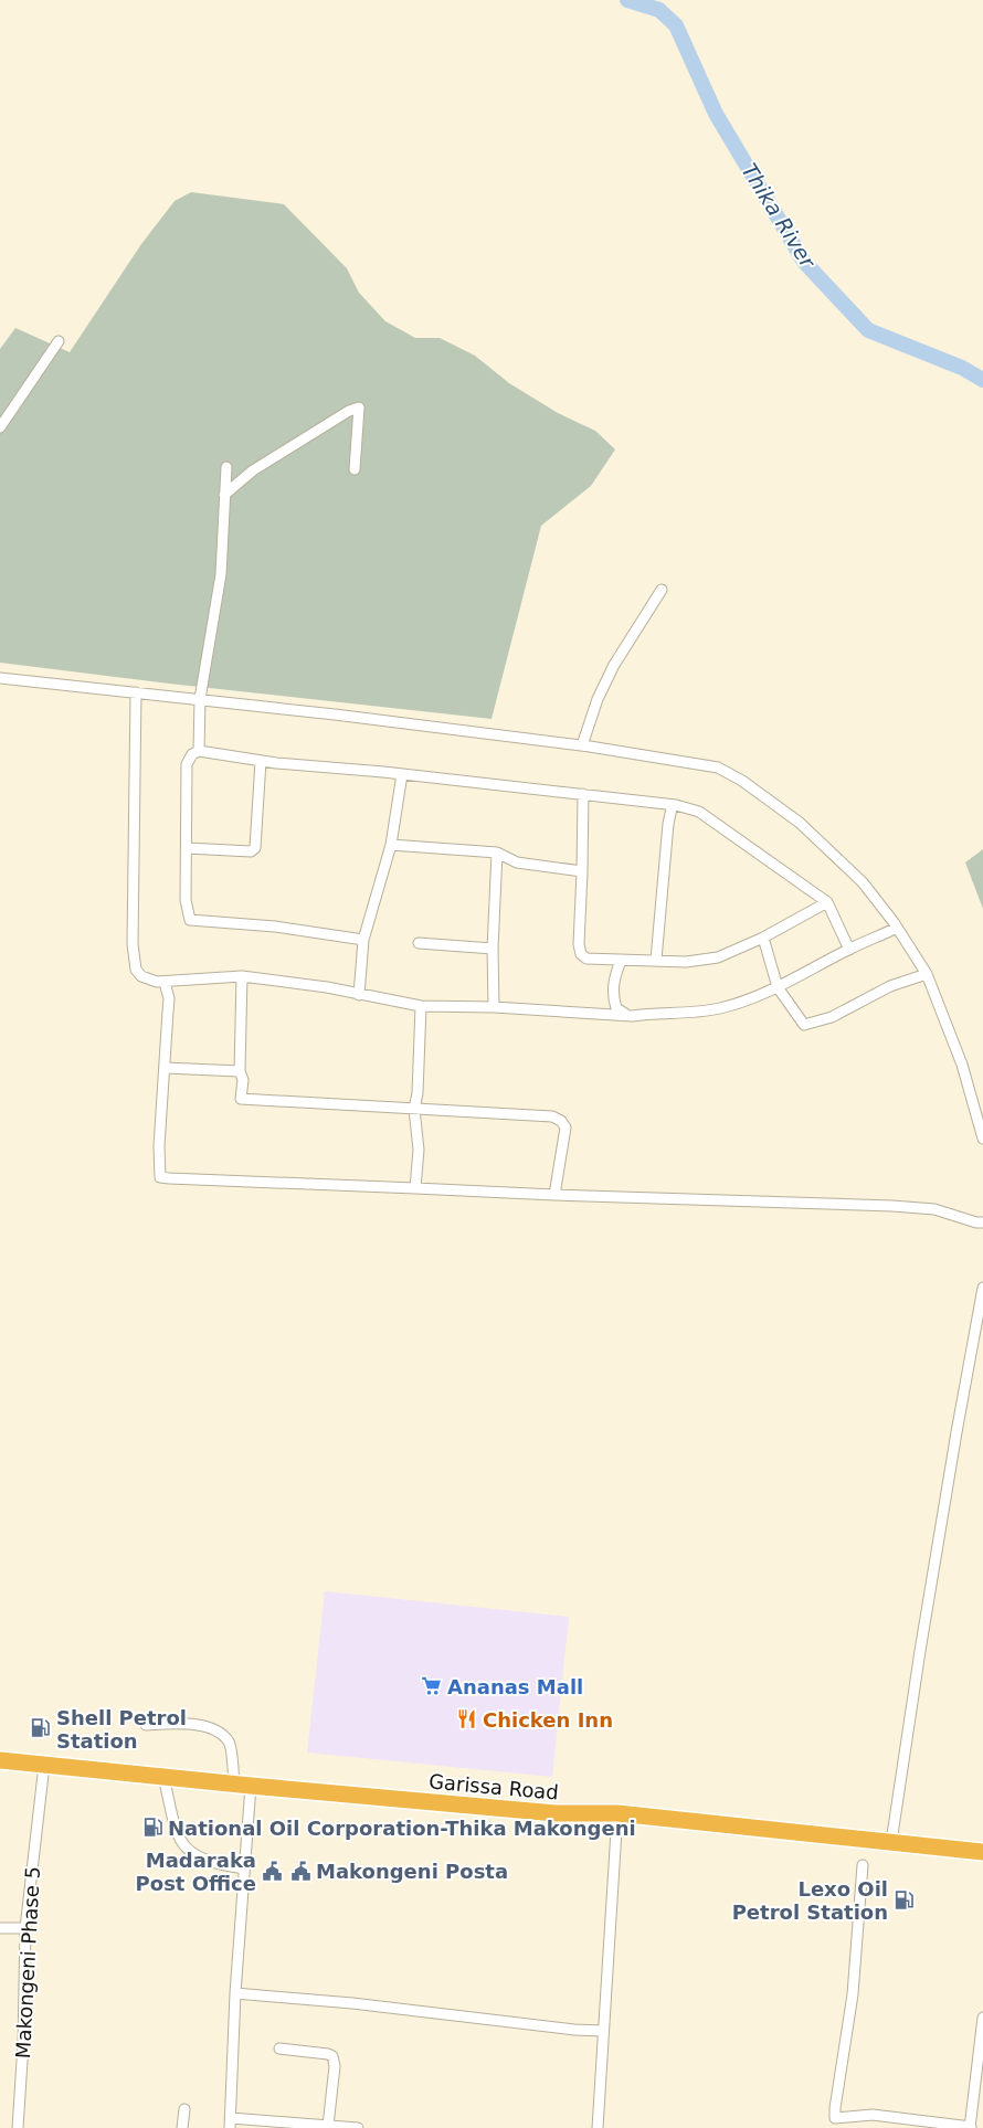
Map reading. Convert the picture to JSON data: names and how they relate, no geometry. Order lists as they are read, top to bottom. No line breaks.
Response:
{"streets":{"highway":["Garissa Road"],"street":["Makongeni Phase 5"]},"crossings":[["Garissa Road","Makongeni Phase 5"]],"water":["Thika River"],"places":{"supermarket":["Ananas Mall"],"restaurant":["Chicken Inn"],"fuel station":["Shell Petrol Station","National Oil Corporation-Thika Makongeni","Lexo Oil Petrol Station"],"public building":["Madaraka Post Office","Makongeni Posta"]}}
